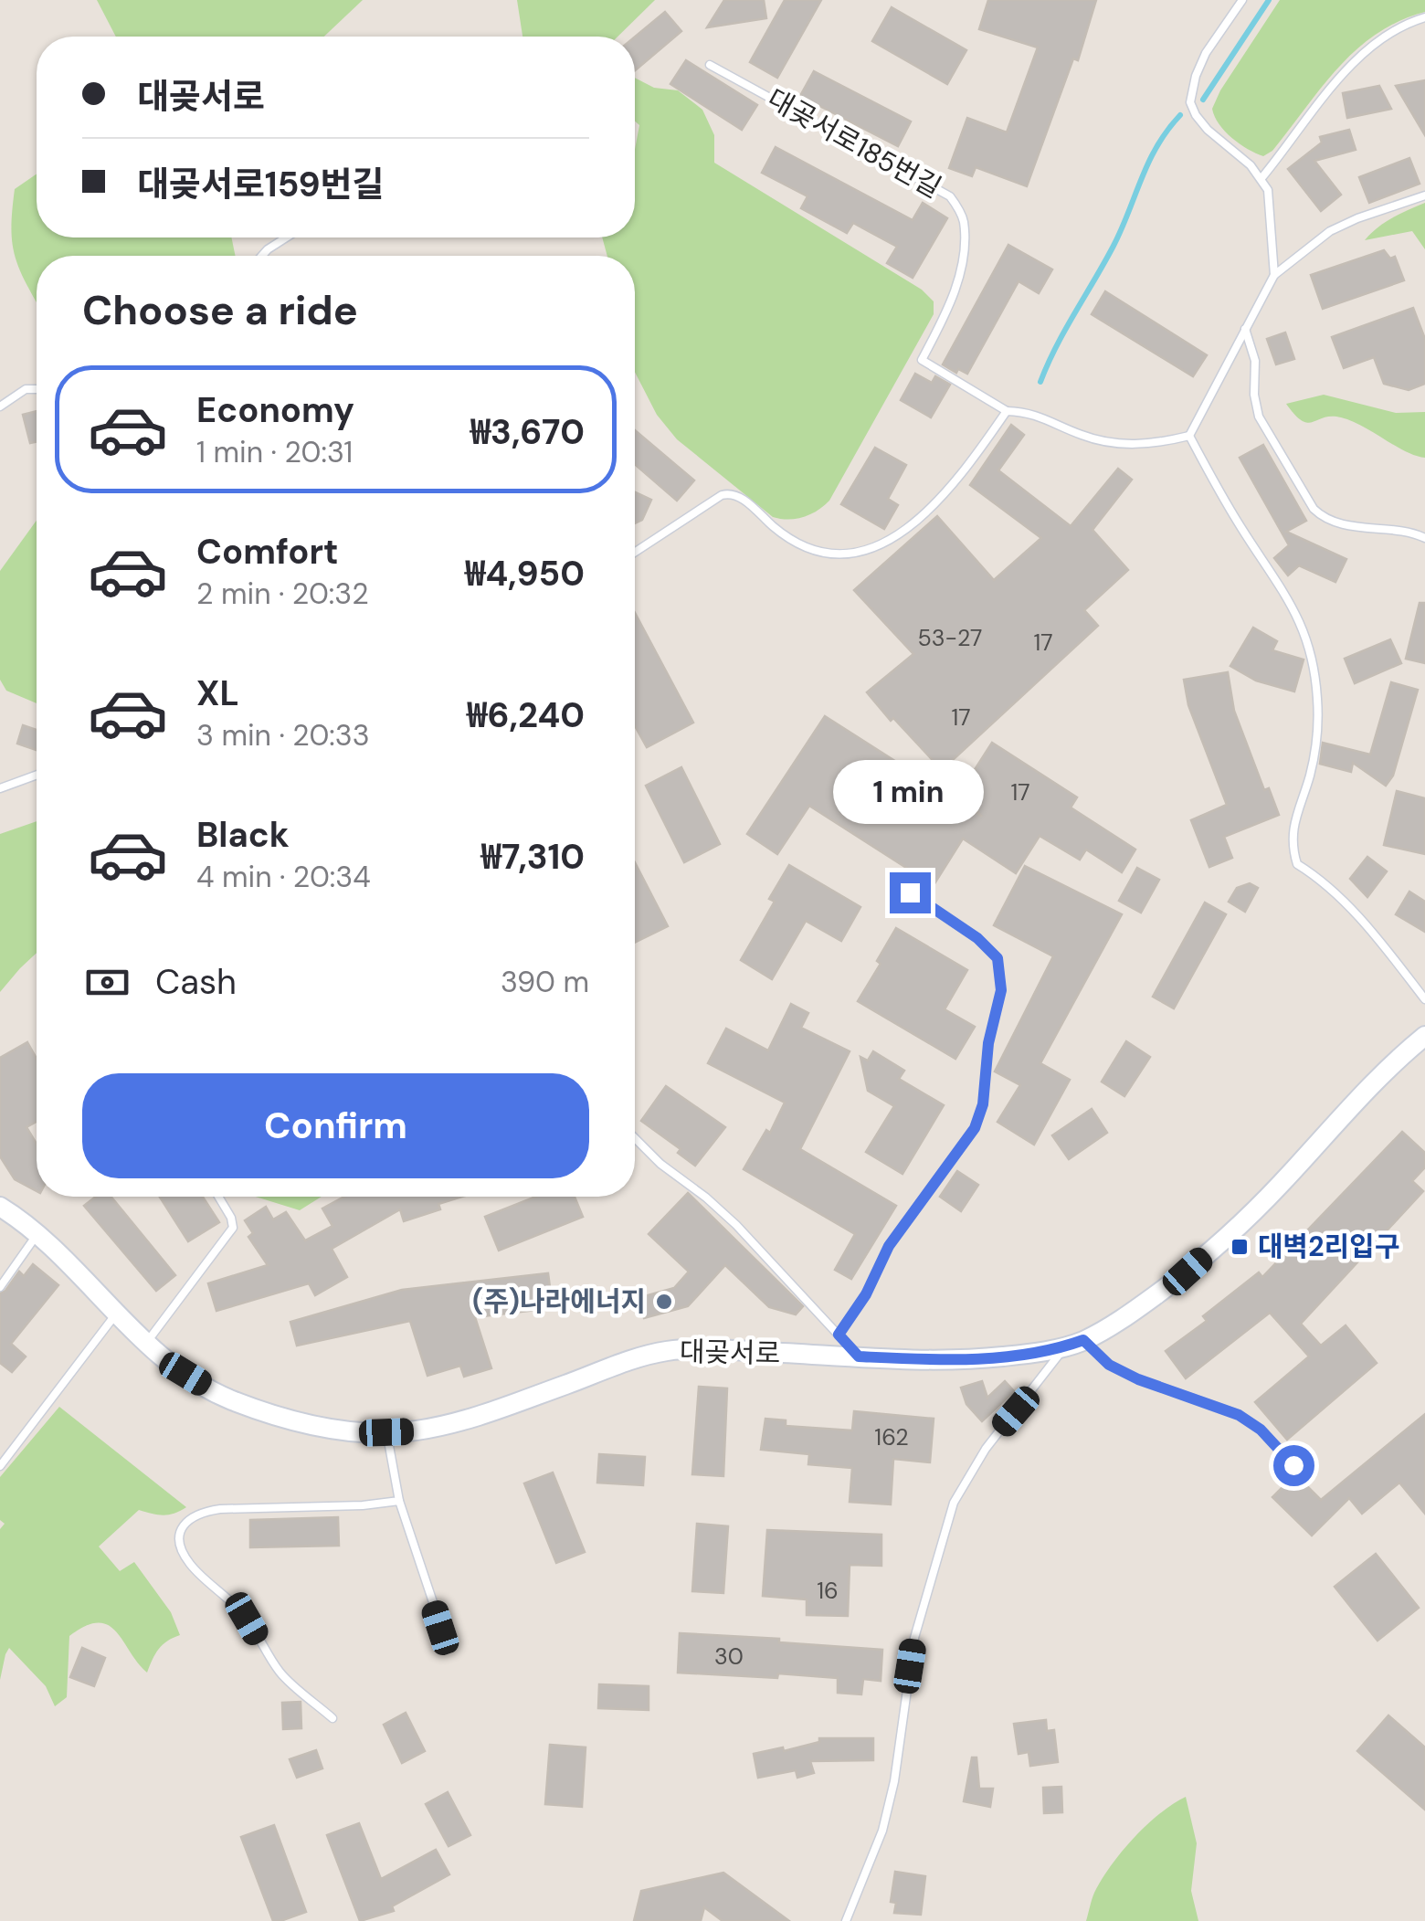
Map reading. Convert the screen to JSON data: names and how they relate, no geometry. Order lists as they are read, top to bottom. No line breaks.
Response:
{"streets":{"street":["대곶서로"],"lane":["대곶서로185번길"]},"places":{"transit":["대벽2리입구"],"other":["(주)나라에너지"]},"house_numbers":["53-27","17","17","17","162","16","30"],"page":{"banner":["대곶서로","대곶서로159번길"],"heading":"Choose a ride","list":[{"name":"Economy","note":"1 min · 20:31","value":"₩3,670"},{"name":"Comfort","note":"2 min · 20:32","value":"₩4,950"},{"name":"XL","note":"3 min · 20:33","value":"₩6,240"},{"name":"Black","note":"4 min · 20:34","value":"₩7,310"}],"bubble":"1 min","pay":["Cash","390 m"],"buttons":"Confirm"}}
